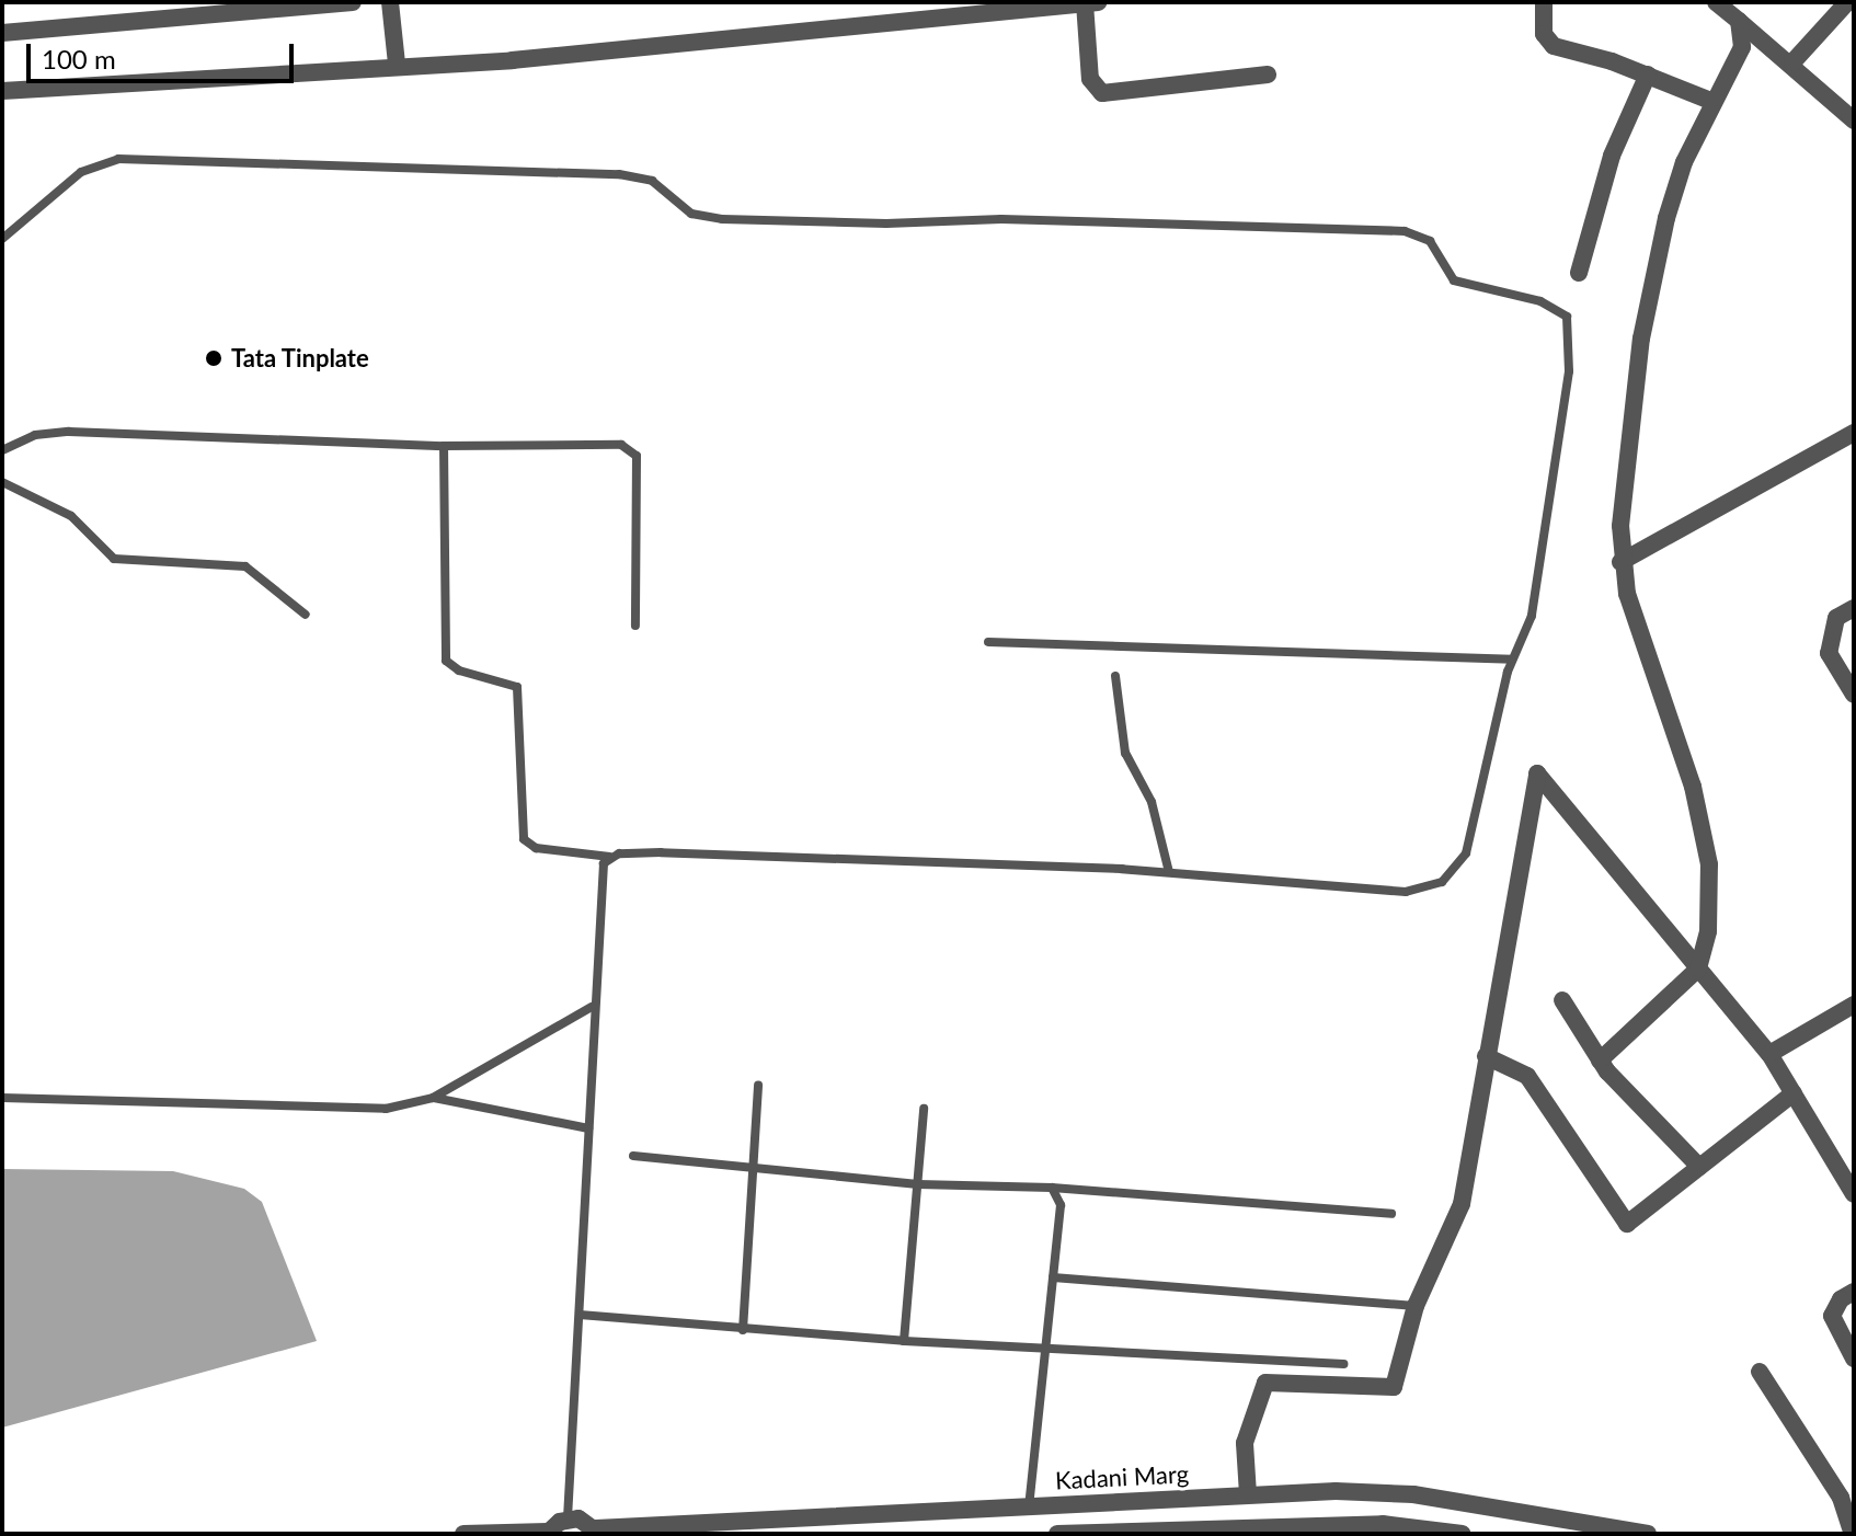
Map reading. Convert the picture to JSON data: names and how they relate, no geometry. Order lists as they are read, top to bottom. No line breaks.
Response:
{"streets":{"street":["Kadani Marg"]},"places":["Tata Tinplate"],"scale_bar":"100 m"}
